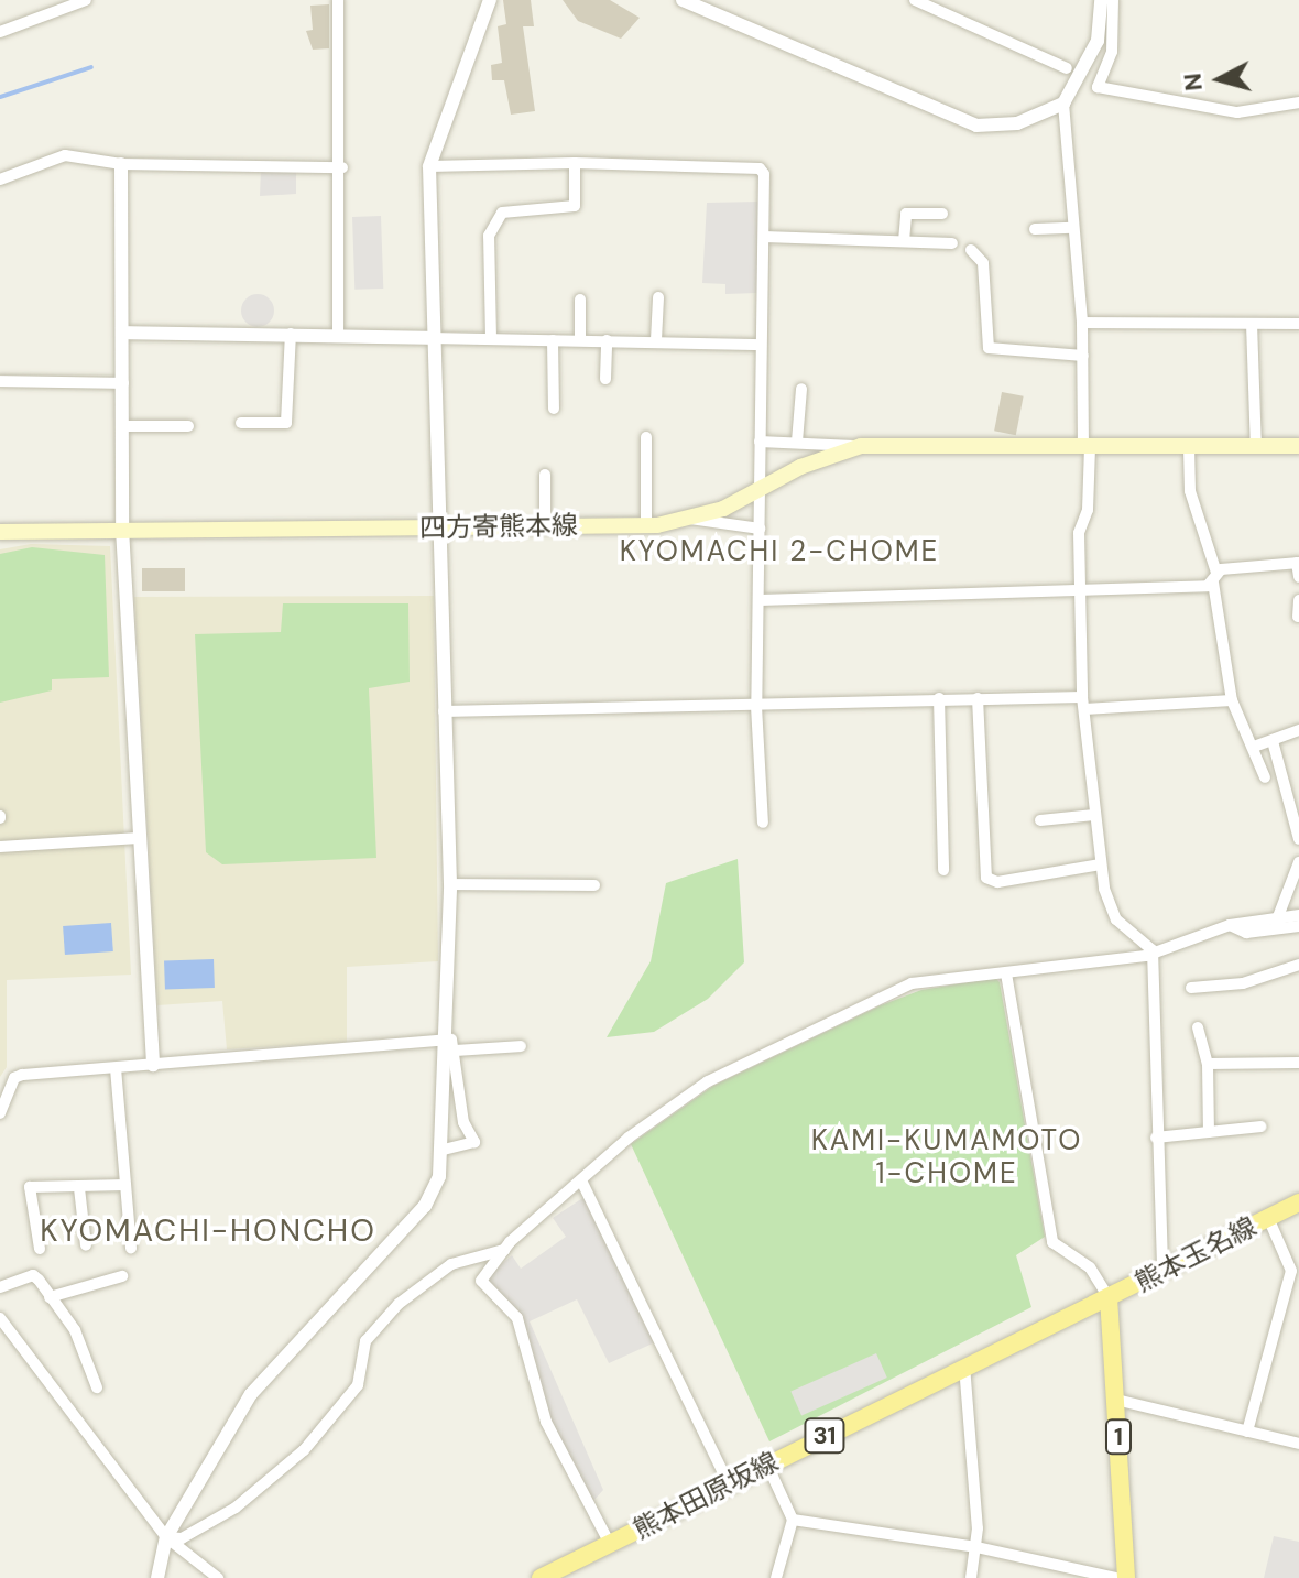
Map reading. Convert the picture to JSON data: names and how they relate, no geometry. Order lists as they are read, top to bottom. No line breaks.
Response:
{"streets":{"main road":["四方寄熊本線","熊本玉名線","31","1","熊本田原坂線"]},"crossings":[["熊本玉名線","熊本田原坂線"]],"districts":["KYOMACHI 2-CHOME","KAMI-KUMAMOTO 1-CHOME","KYOMACHI-HONCHO"],"north":"left"}
